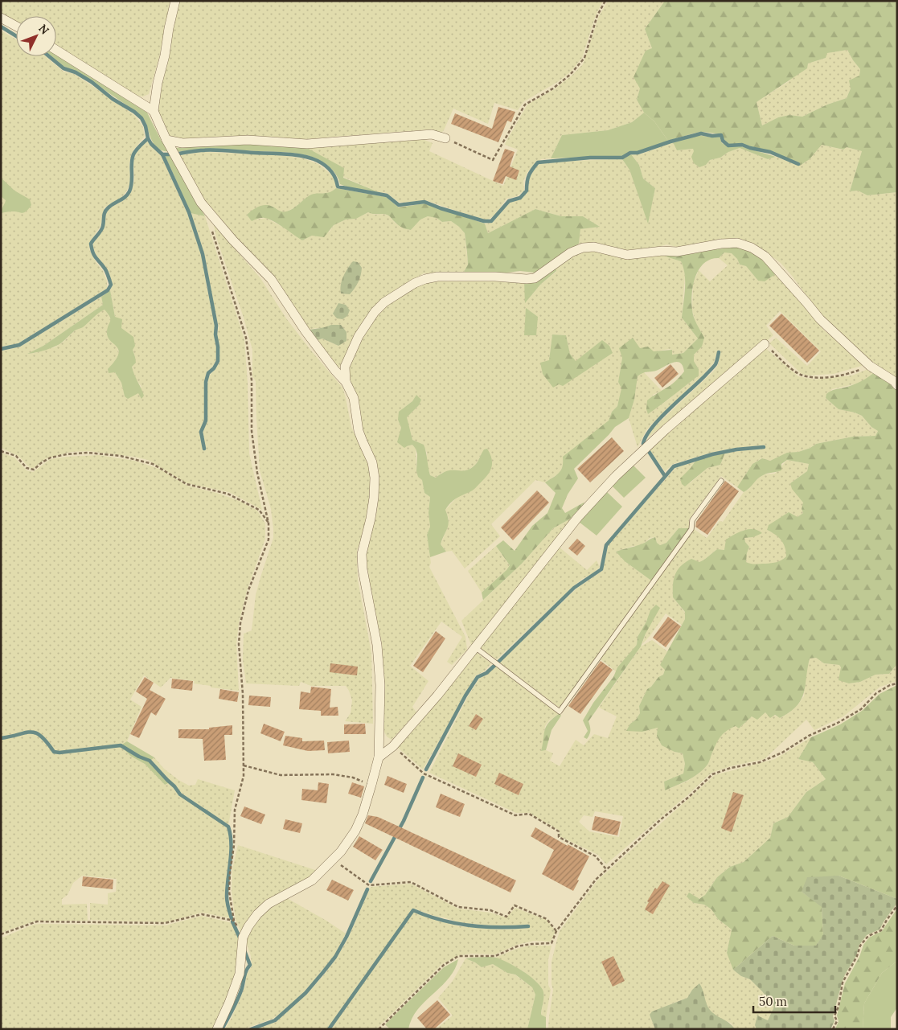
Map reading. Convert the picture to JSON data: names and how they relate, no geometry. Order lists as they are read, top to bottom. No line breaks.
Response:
{"scale_bar":"50 m","north":"top right"}
